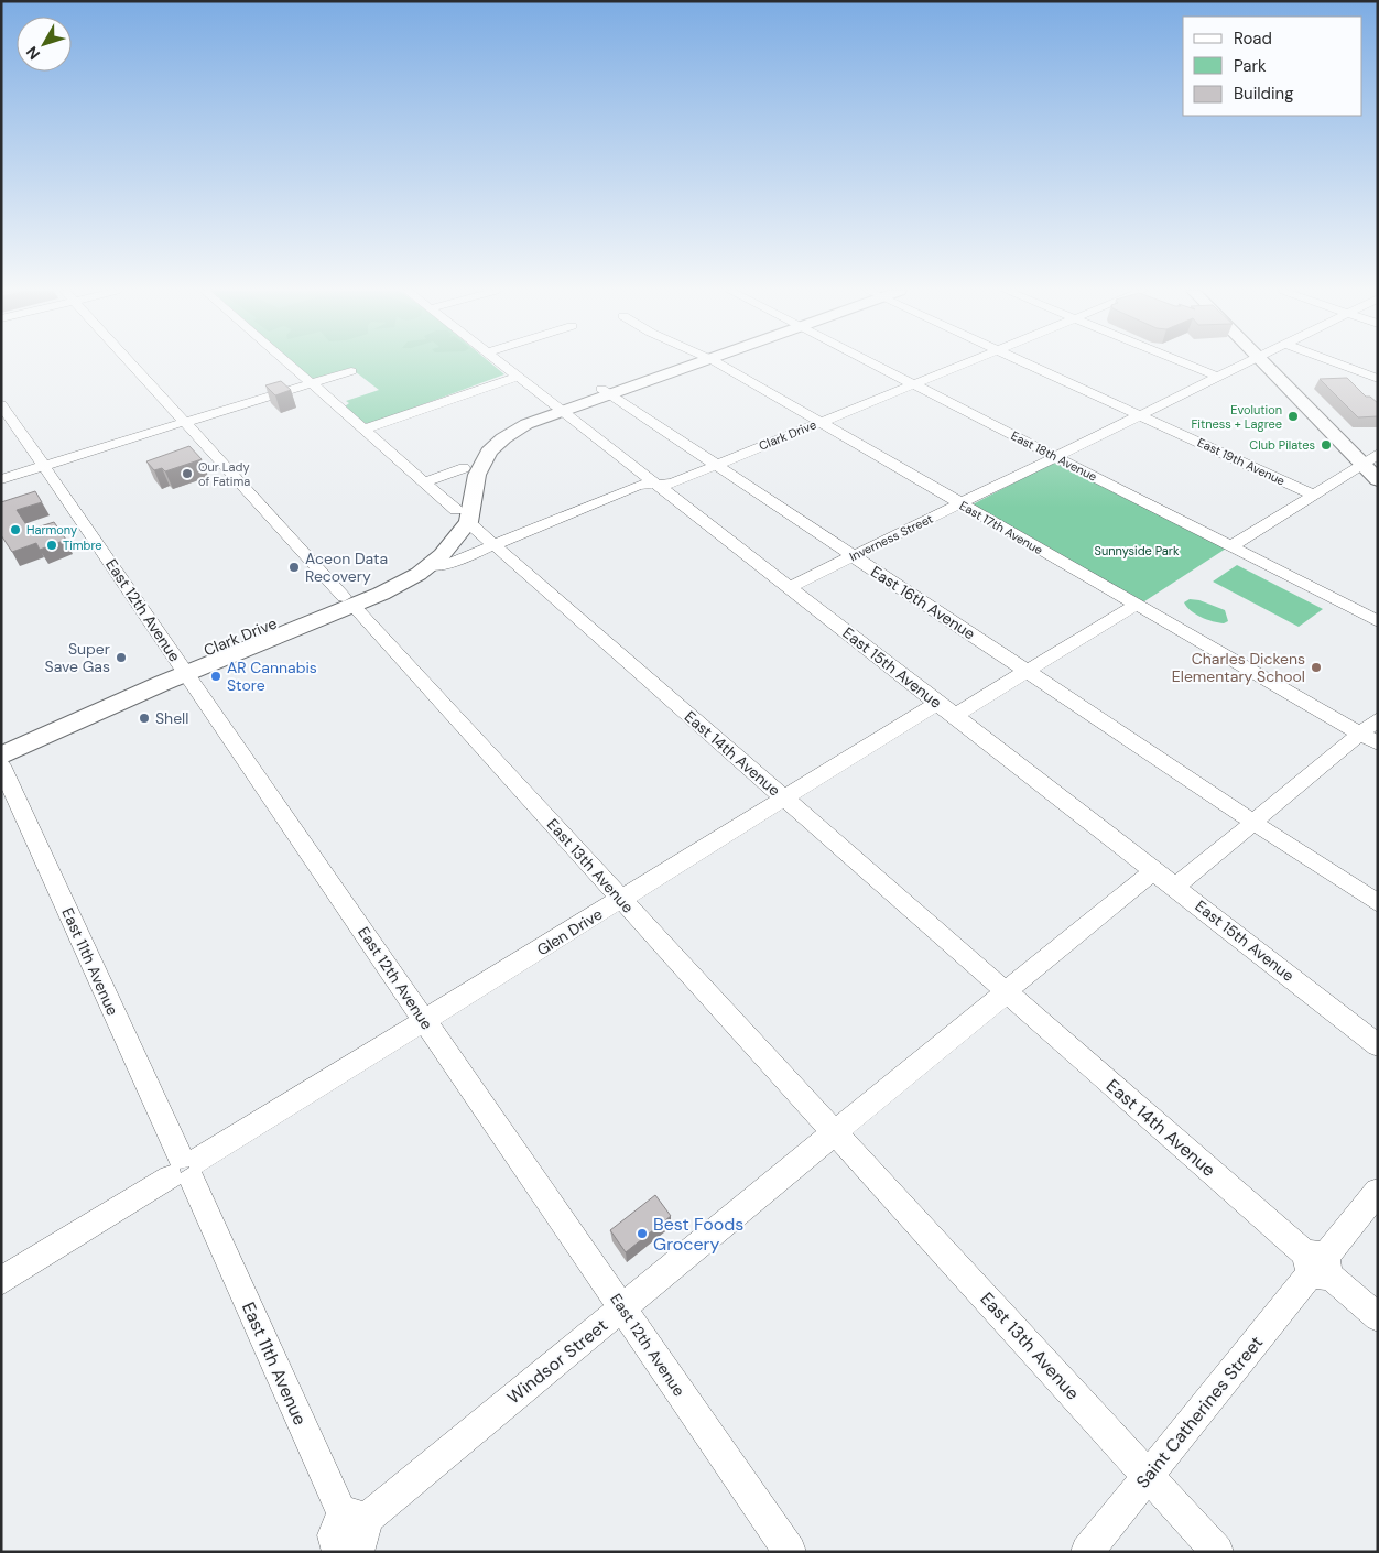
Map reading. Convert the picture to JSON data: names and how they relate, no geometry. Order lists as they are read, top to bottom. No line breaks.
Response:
{"streets":{"main road":["Clark Drive"],"street":["East 18th Avenue","East 19th Avenue","East 17th Avenue","Inverness Street","East 16th Avenue","East 12th Avenue","East 15th Avenue","East 14th Avenue","East 13th Avenue","Glen Drive","East 11th Avenue","Windsor Street","Saint Catherines Street"]},"crossings":[["Clark Drive","East 18th Avenue"],["Clark Drive","East 17th Avenue"],["Clark Drive","East 16th Avenue"],["Clark Drive","East 12th Avenue"],["Clark Drive","East 15th Avenue"],["Clark Drive","East 14th Avenue"],["Clark Drive","East 13th Avenue"],["East 18th Avenue","Inverness Street"],["East 19th Avenue","Inverness Street"],["East 17th Avenue","Inverness Street"],["East 17th Avenue","Glen Drive"],["Inverness Street","East 16th Avenue"],["Inverness Street","East 15th Avenue"],["East 16th Avenue","Glen Drive"],["East 12th Avenue","Glen Drive"],["East 12th Avenue","Windsor Street"],["East 15th Avenue","Glen Drive"],["East 15th Avenue","Windsor Street"],["East 14th Avenue","Glen Drive"],["East 14th Avenue","Windsor Street"],["East 14th Avenue","Saint Catherines Street"],["East 13th Avenue","Glen Drive"],["East 13th Avenue","Windsor Street"],["East 13th Avenue","Saint Catherines Street"],["Glen Drive","East 11th Avenue"],["East 11th Avenue","Windsor Street"]],"parks":["Sunnyside Park"],"places":["Evolution Fitness + Lagree","Club Pilates","Our Lady of Fatima","Harmony","Timbre","Aceon Data Recovery","Super Save Gas","Charles Dickens Elementary School","AR Cannabis Store","Shell","Best Foods Grocery"],"legend":["Road","Park","Building"],"north":"bottom left"}
